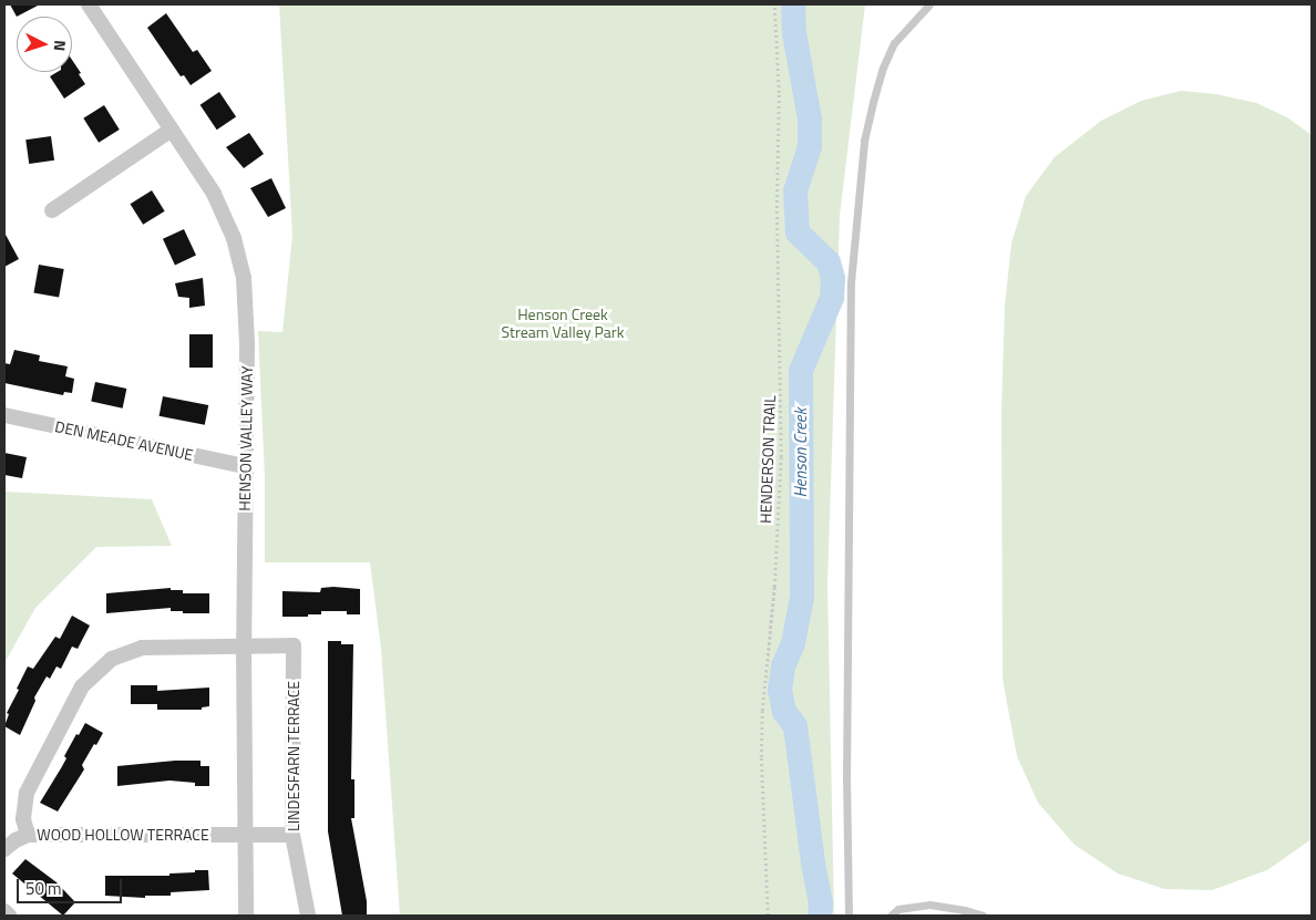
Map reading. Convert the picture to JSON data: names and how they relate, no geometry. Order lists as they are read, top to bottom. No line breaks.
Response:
{"streets":{"street":["HENSON VALLEY WAY","DEN MEADE AVENUE","LINDESFARN TERRACE","WOOD HOLLOW TERRACE"],"path":["HENDERSON TRAIL"]},"crossings":[["HENSON VALLEY WAY","DEN MEADE AVENUE"],["HENSON VALLEY WAY","LINDESFARN TERRACE"],["HENSON VALLEY WAY","WOOD HOLLOW TERRACE"],["LINDESFARN TERRACE","WOOD HOLLOW TERRACE"]],"water":["Henson Creek"],"parks":["Henson Creek Stream Valley Park"],"scale_bar":"50 m","north":"right"}
